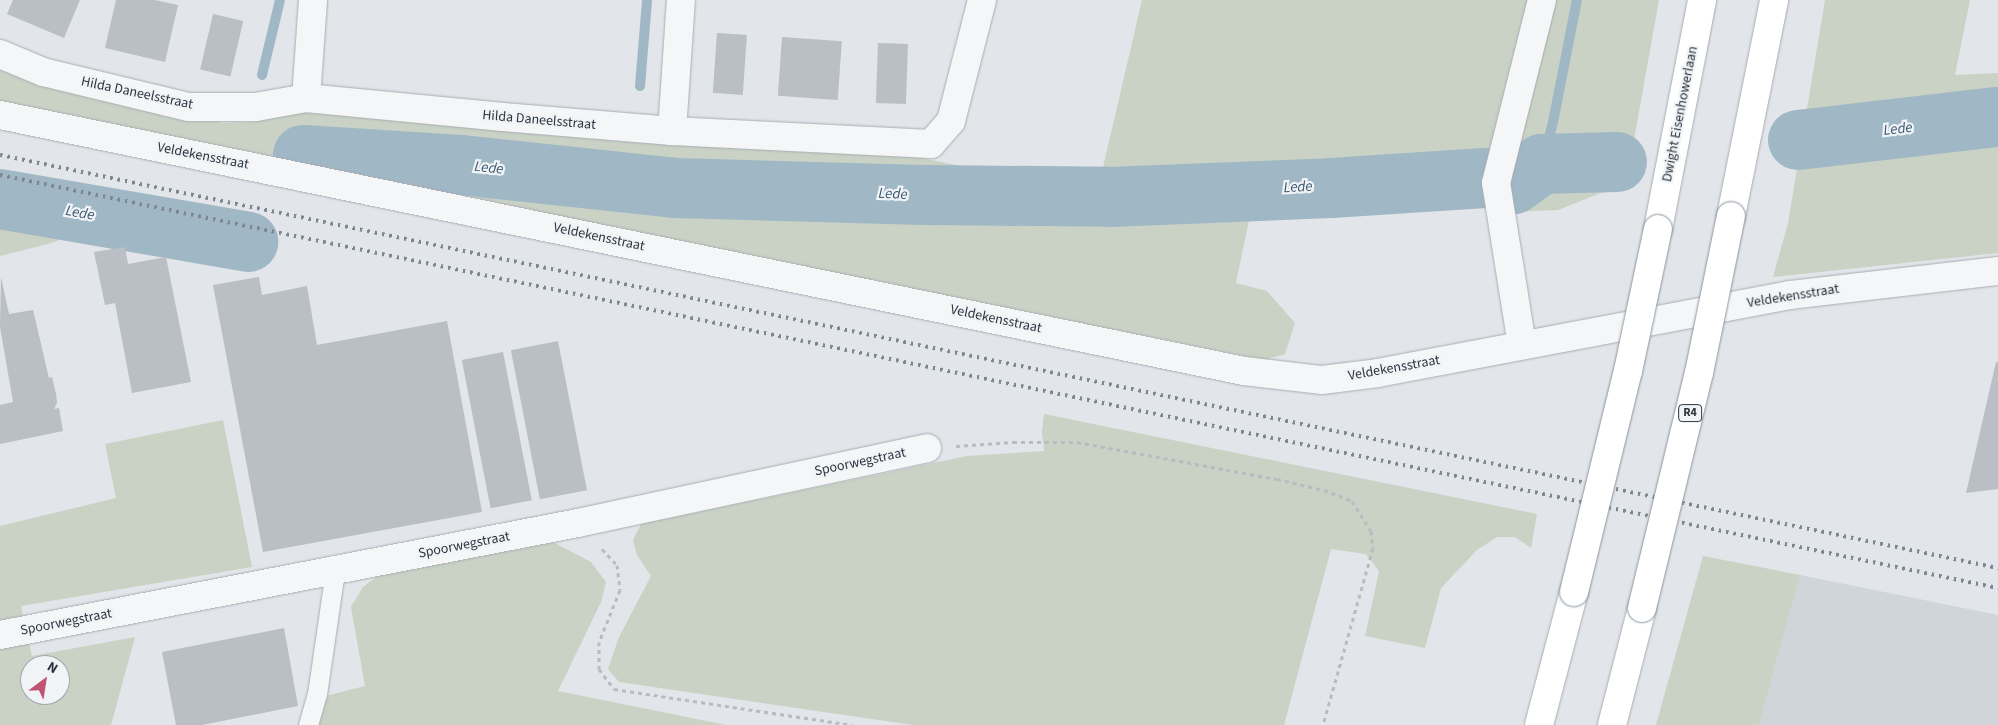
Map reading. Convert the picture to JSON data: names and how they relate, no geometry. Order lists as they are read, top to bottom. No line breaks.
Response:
{"streets":{"highway":["Dwight Eisenhowerlaan","R4"],"street":["Hilda Daneelsstraat","Veldekensstraat","Spoorwegstraat"]},"water":["Lede"],"north":"top right"}
